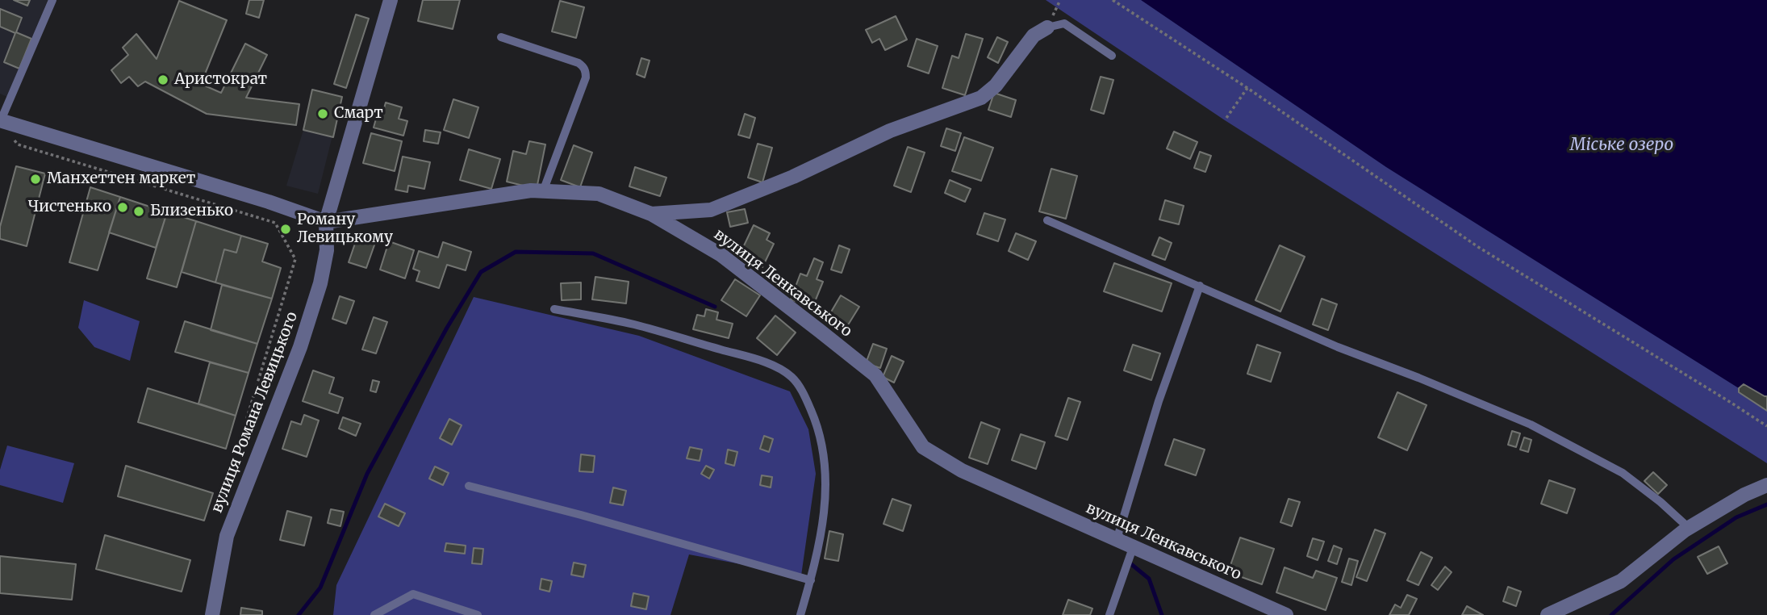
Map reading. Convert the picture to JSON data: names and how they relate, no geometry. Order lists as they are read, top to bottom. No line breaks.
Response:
{"streets":{"street":["вулиця Ленкавського","вулиця Романа Левицького"]},"crossings":[["вулиця Ленкавського","вулиця Романа Левицького"]],"water":["Міське озеро"],"places":["Аристократ","Смарт","Манхеттен маркет","Чистенько","Близенько","Роману Левицькому"]}
